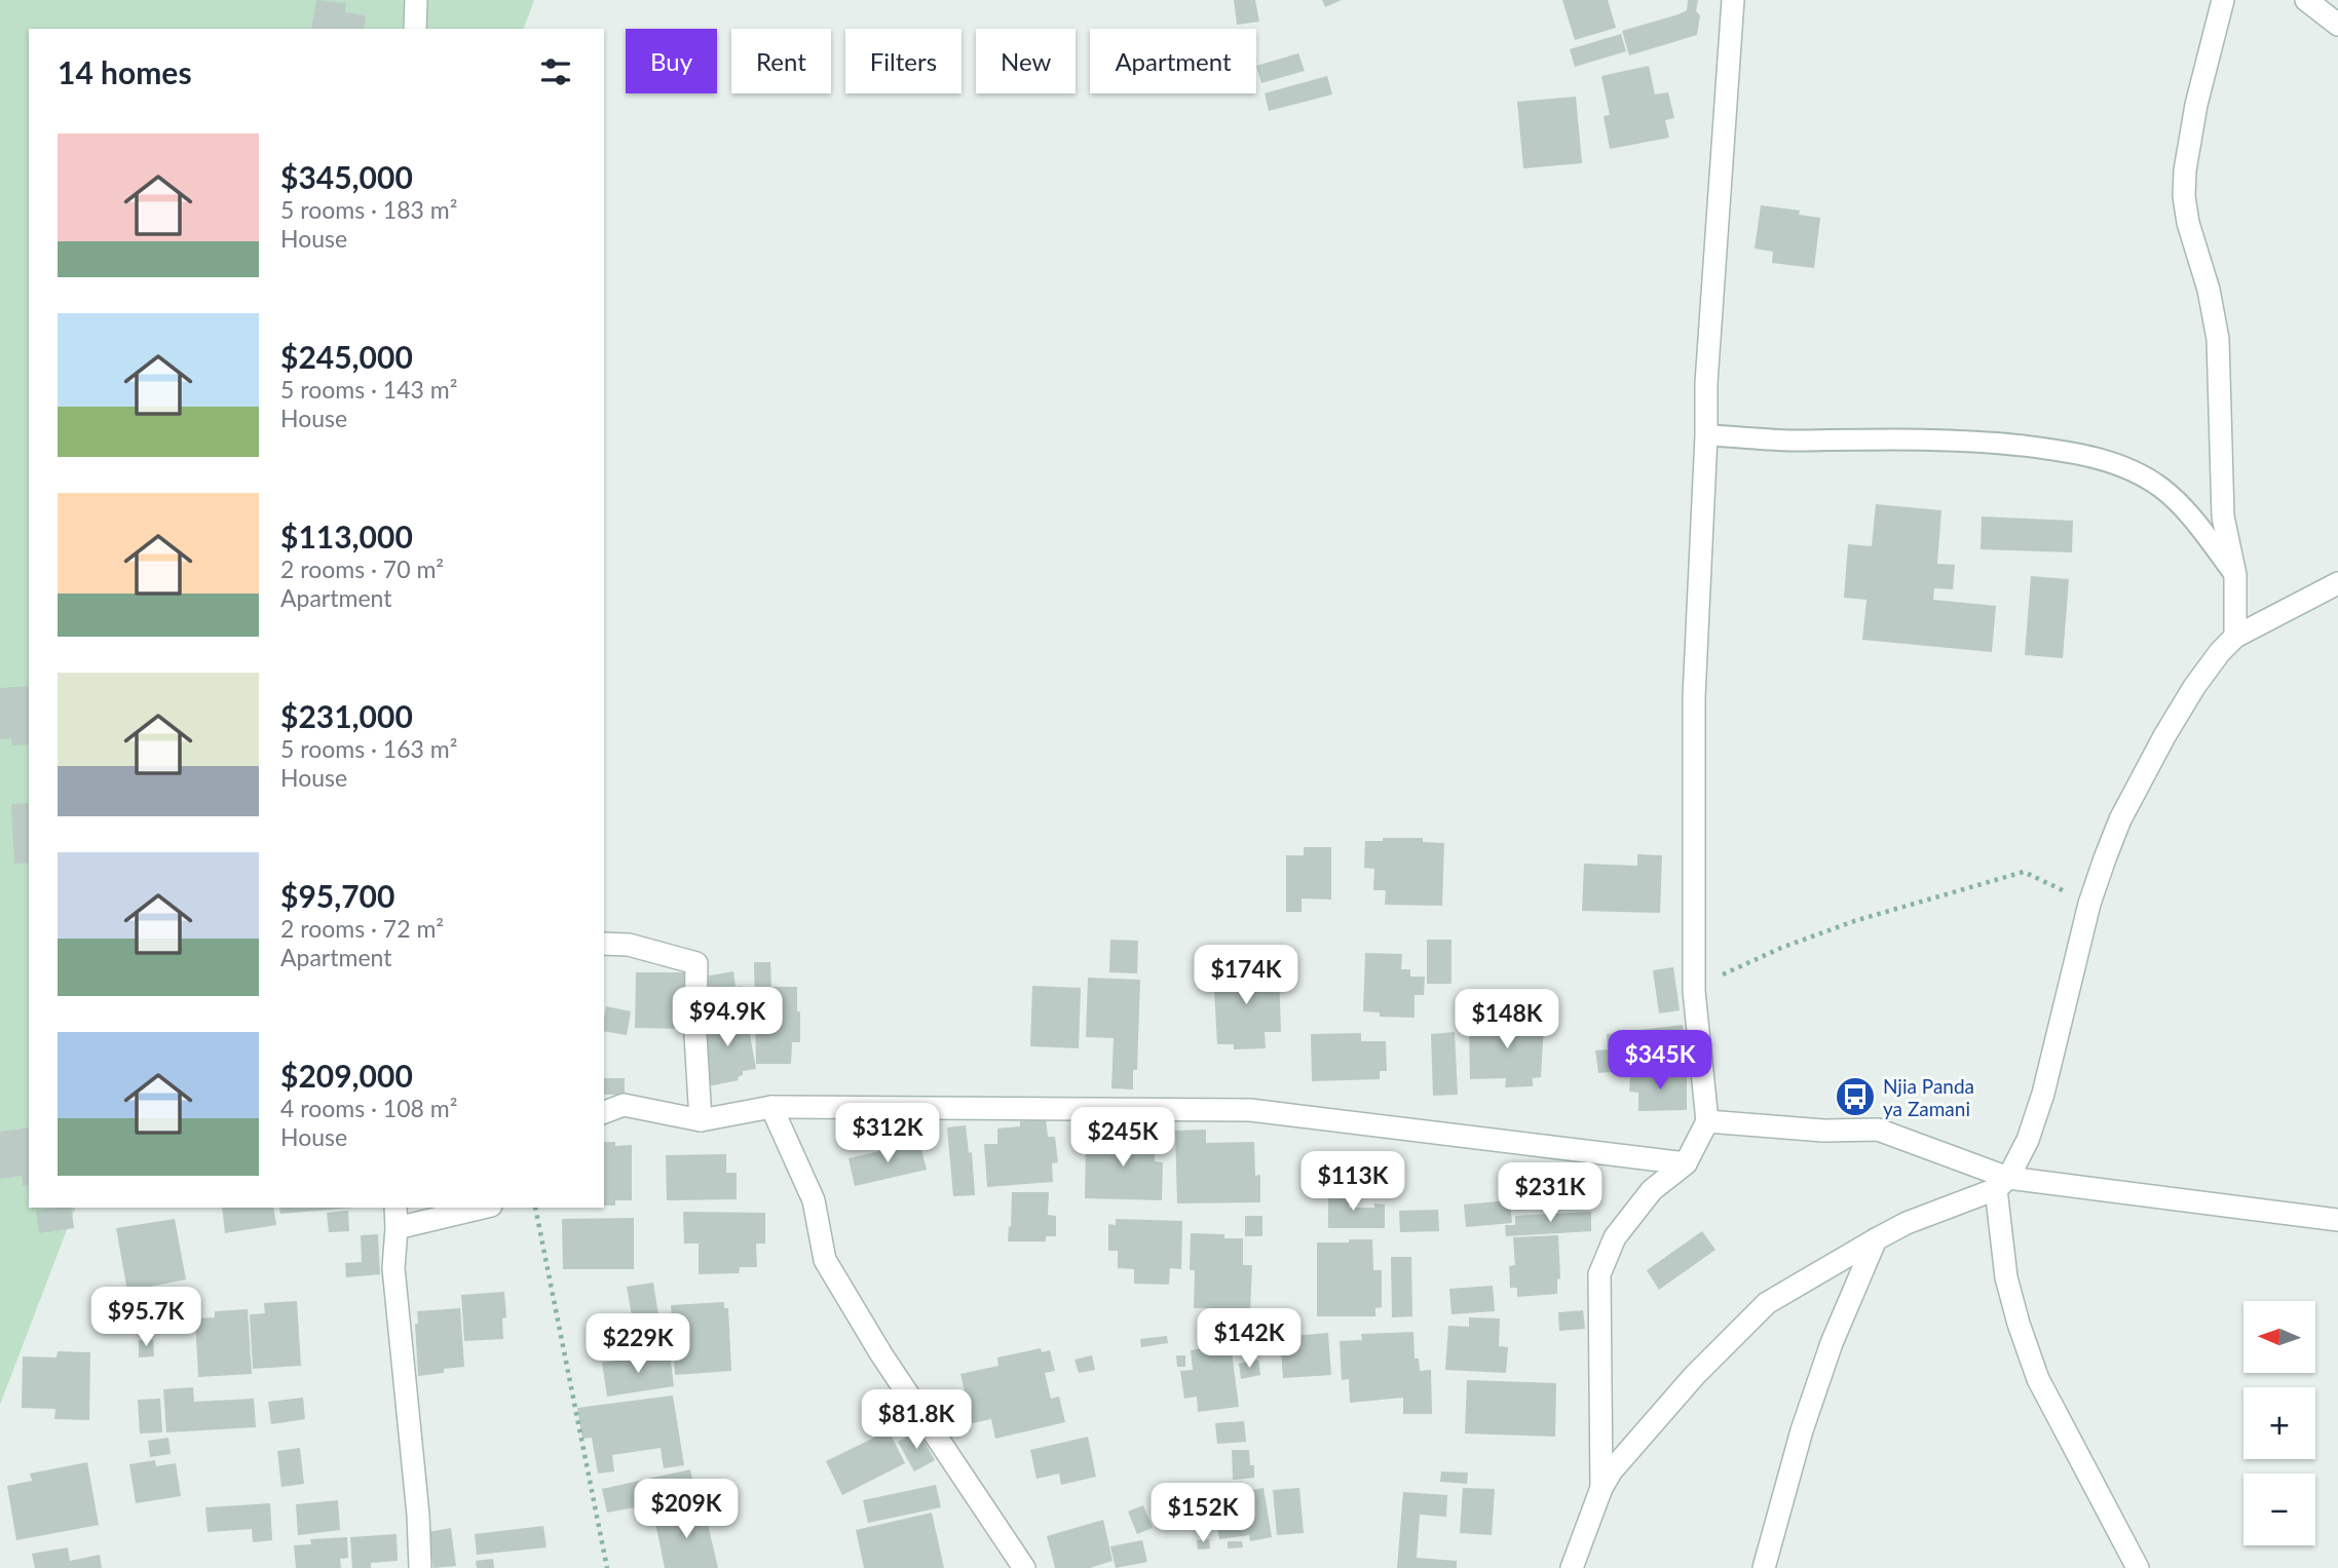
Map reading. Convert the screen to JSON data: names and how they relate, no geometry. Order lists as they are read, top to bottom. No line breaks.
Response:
{"places":{"bus stop":["Njia Panda ya Zamani"]},"north":"left","page":{"chip":["Buy","Rent","Filters","New","Apartment"],"heading":"14 homes","list":[{"name":"$345,000","note":"5 rooms · 183 m² · House"},{"name":"$245,000","note":"5 rooms · 143 m² · House"},{"name":"$113,000","note":"2 rooms · 70 m² · Apartment"},{"name":"$231,000","note":"5 rooms · 163 m² · House"},{"name":"$95,700","note":"2 rooms · 72 m² · Apartment"},{"name":"$209,000","note":"4 rooms · 108 m² · House"}],"price":["$174K","$94.9K","$148K","$345K","$312K","$245K","$113K","$231K","$95.7K","$142K","$229K","$81.8K","$209K","$152K"],"map_buttons":["+","−"]}}
